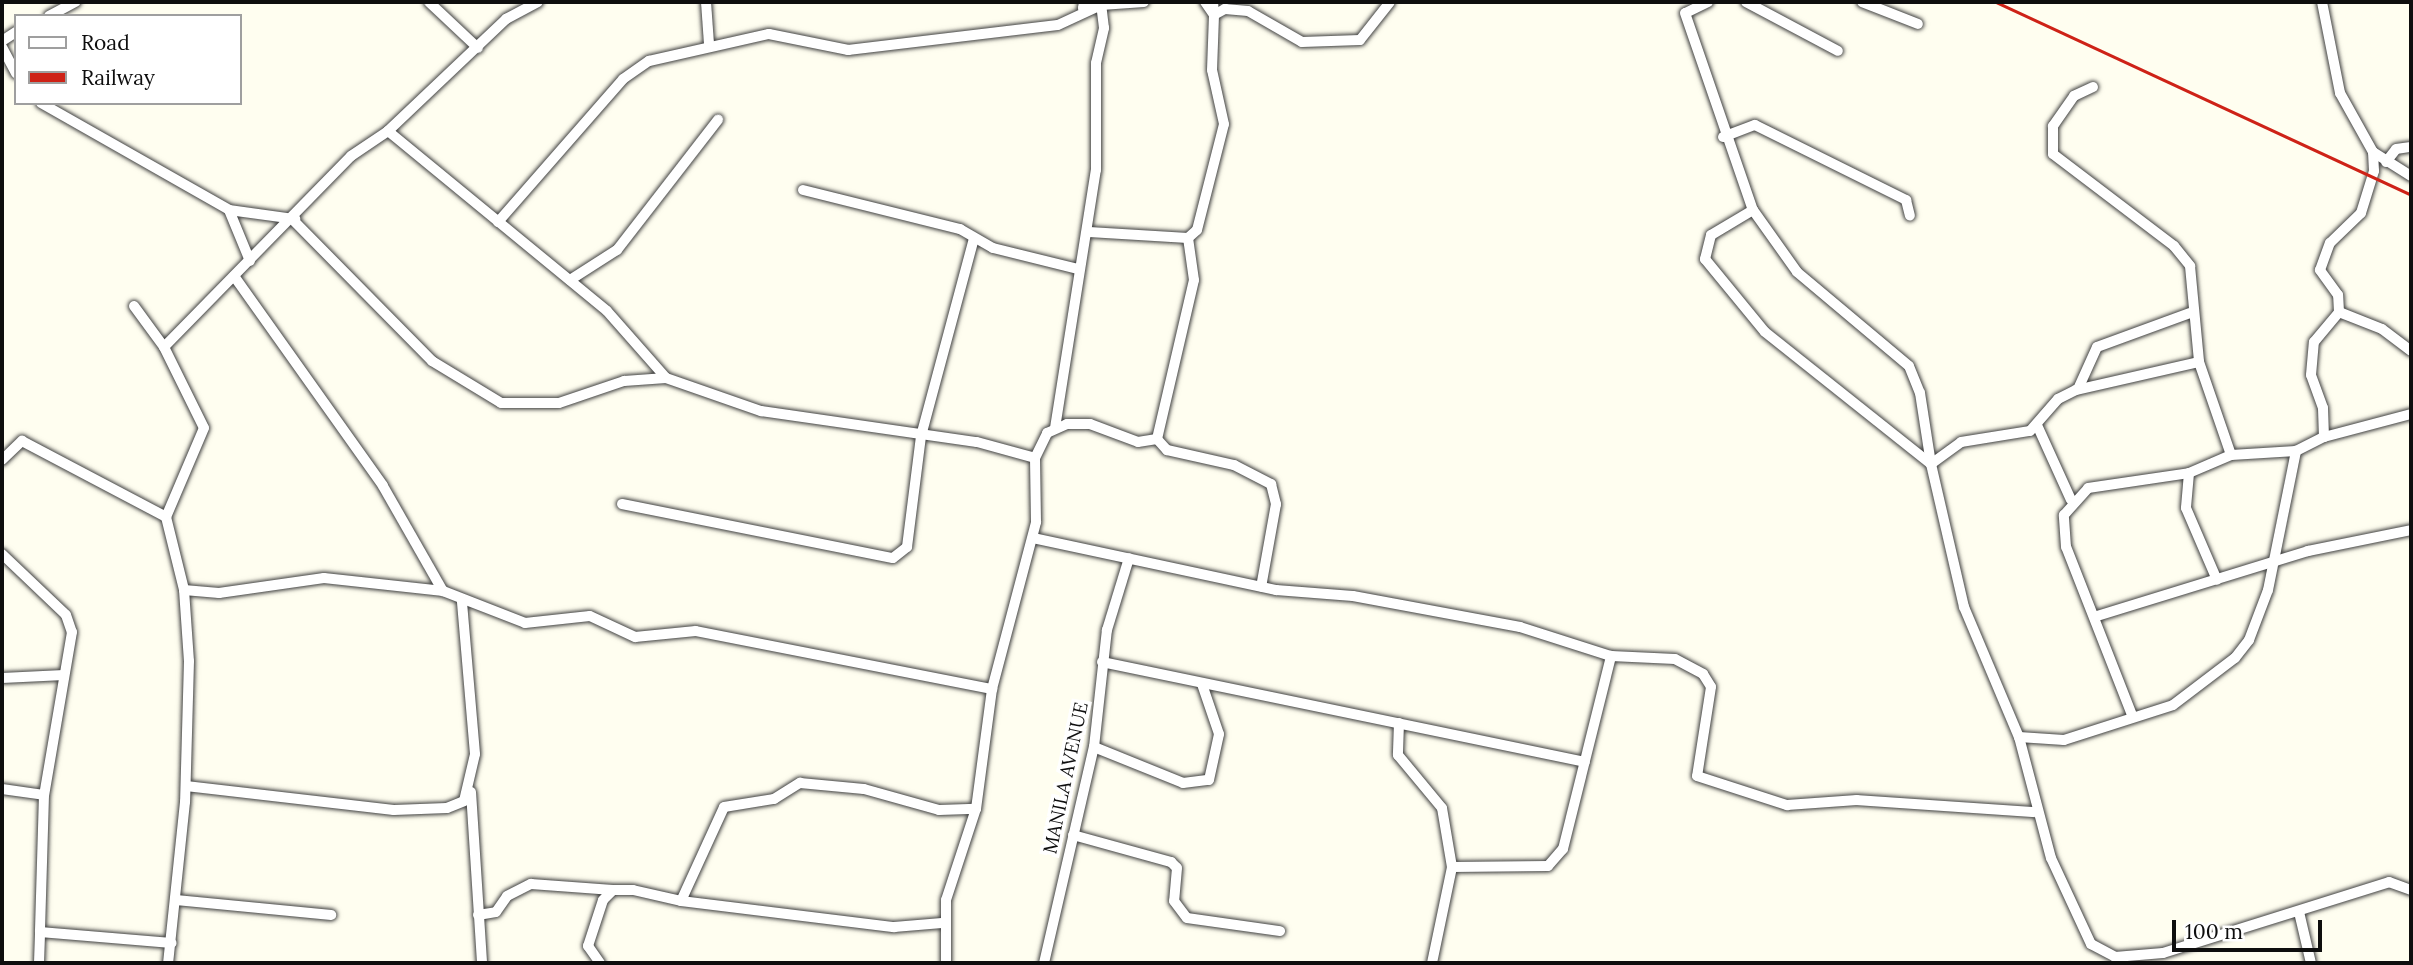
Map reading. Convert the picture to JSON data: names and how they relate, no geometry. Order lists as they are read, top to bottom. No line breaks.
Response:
{"streets":{"street":["MANILA AVENUE"]},"legend":["Road","Railway"],"scale_bar":"100 m"}
